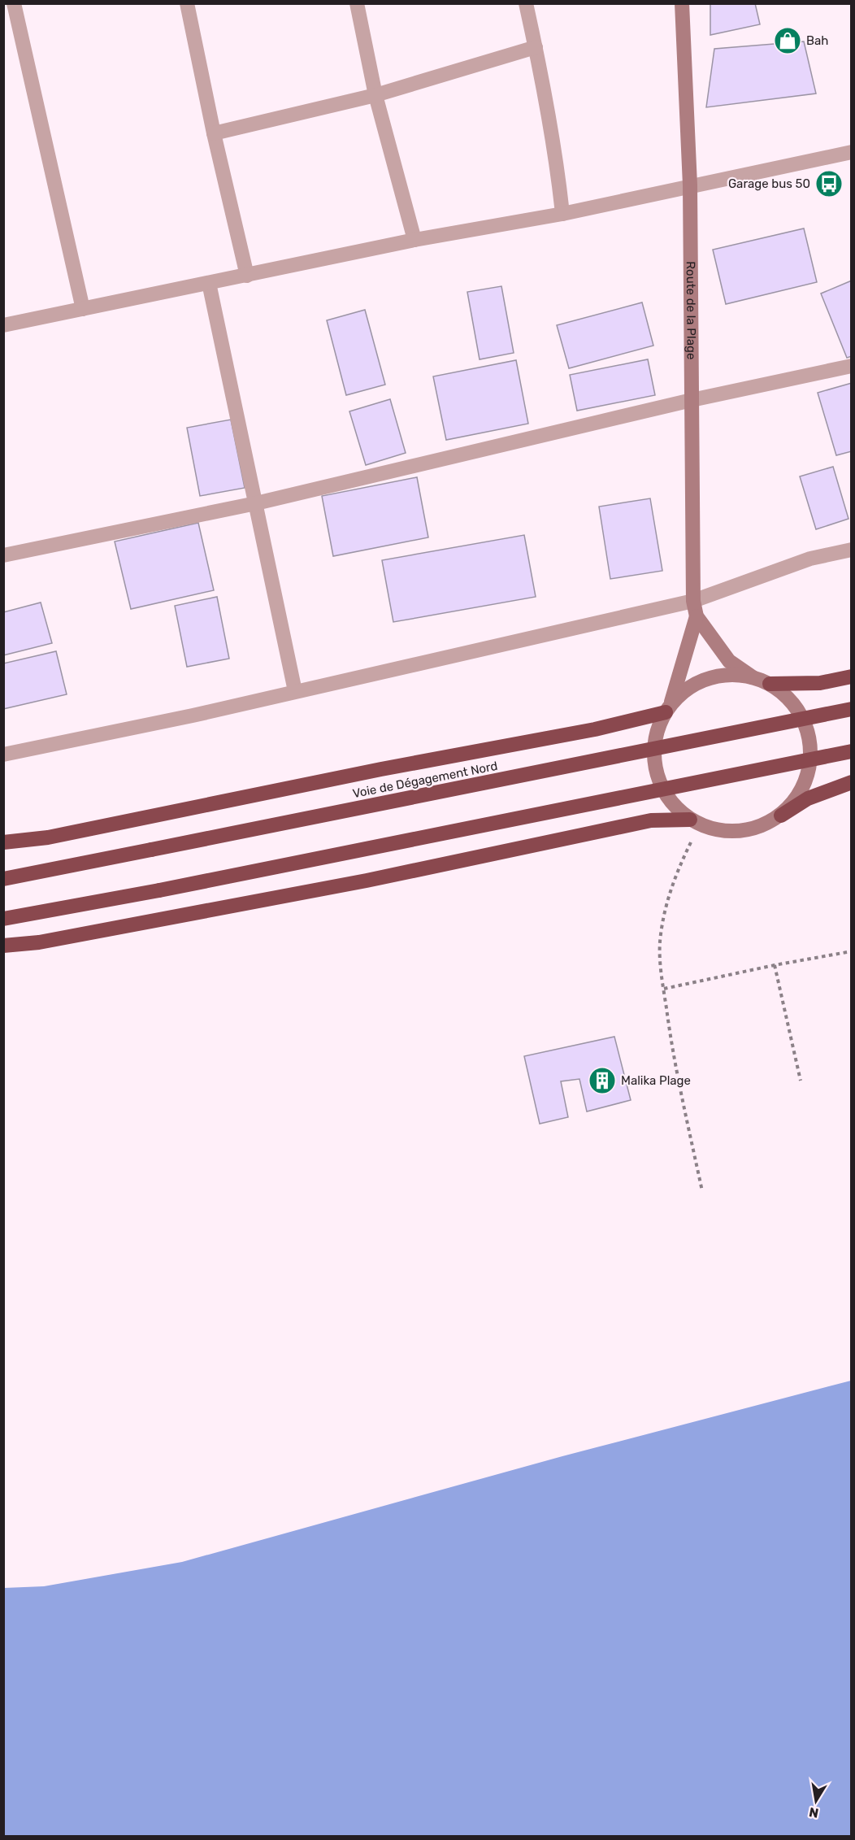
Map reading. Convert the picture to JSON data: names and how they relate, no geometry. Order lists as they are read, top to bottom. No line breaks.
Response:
{"streets":{"highway":["Voie de Dégagement Nord"],"main road":["Route de la Plage"]},"places":{"shop":["Bah"],"bus stop":["Garage bus 50"],"building":["Malika Plage"]},"north":"bottom"}
